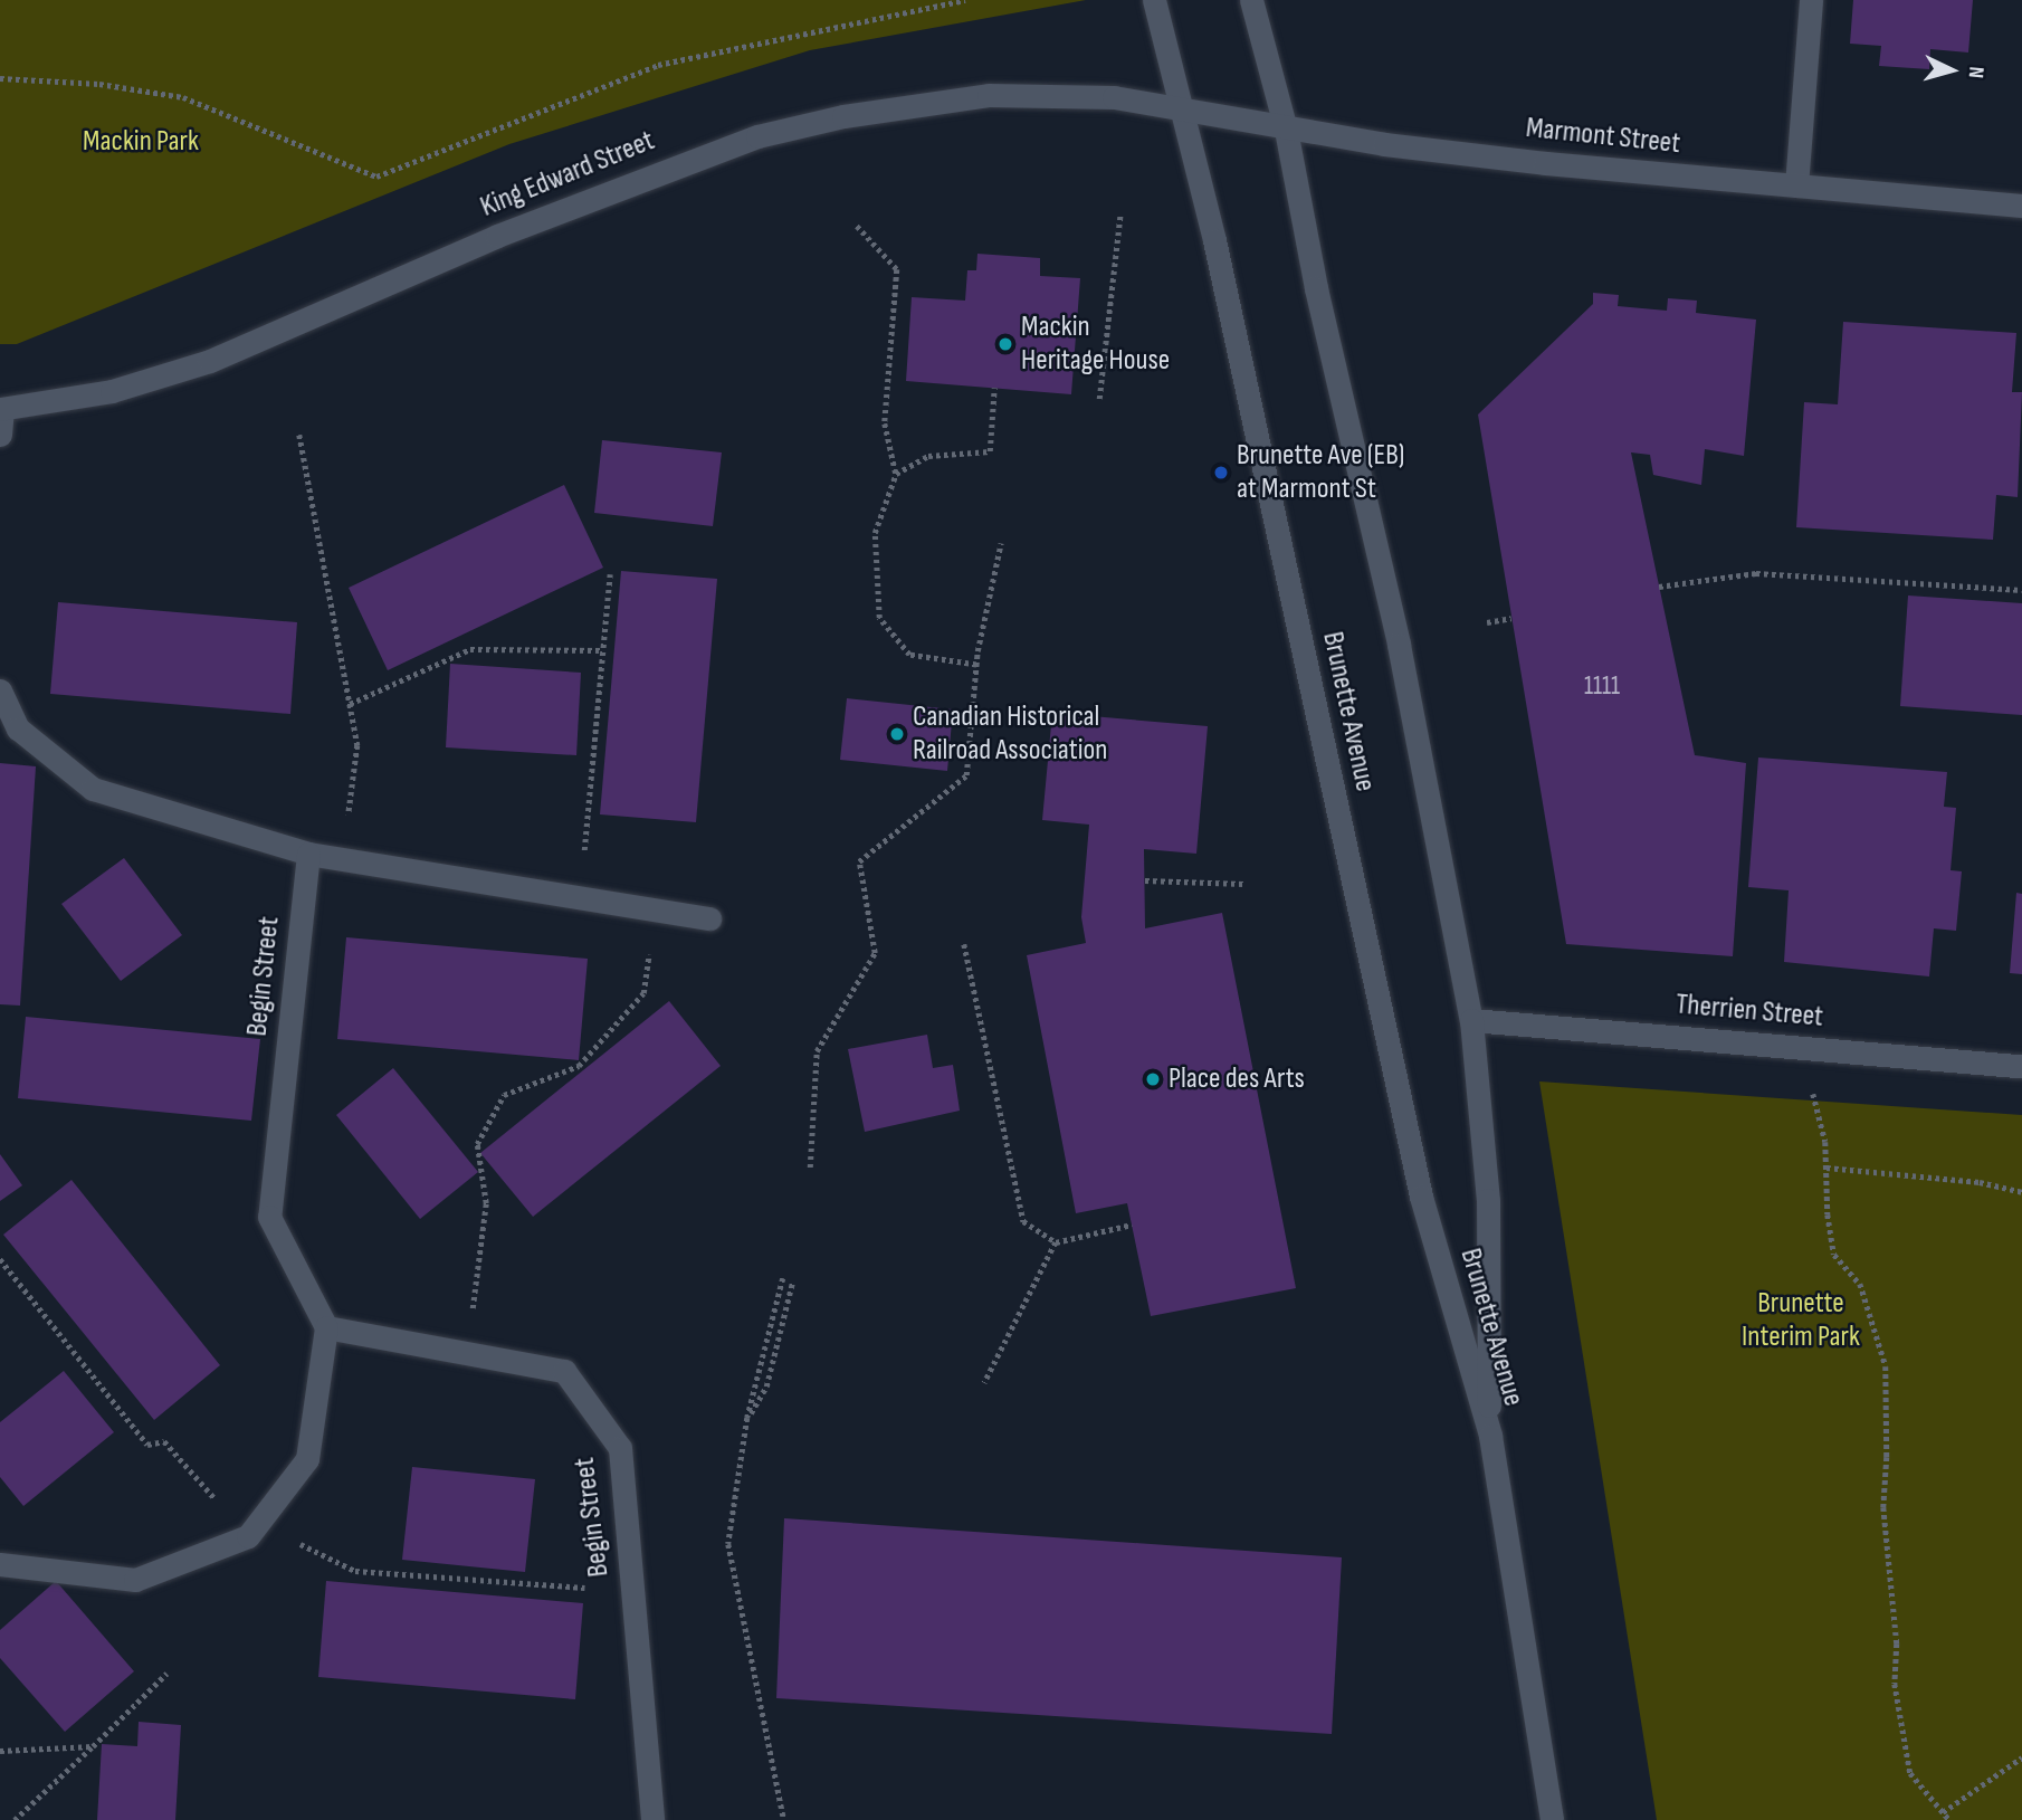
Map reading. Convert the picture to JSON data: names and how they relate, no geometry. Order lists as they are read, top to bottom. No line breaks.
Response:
{"streets":{"main road":["Marmont Street","King Edward Street","Brunette Avenue","Begin Street","Therrien Street"]},"crossings":[["Marmont Street","King Edward Street"],["Marmont Street","Brunette Avenue"],["King Edward Street","Brunette Avenue"],["Brunette Avenue","Therrien Street"]],"parks":["Mackin Park","Brunette Interim Park"],"places":["Mackin Heritage House","Brunette Ave (EB) at Marmont St","Canadian Historical Railroad Association","Place des Arts"],"house_numbers":["1111"],"north":"right"}
